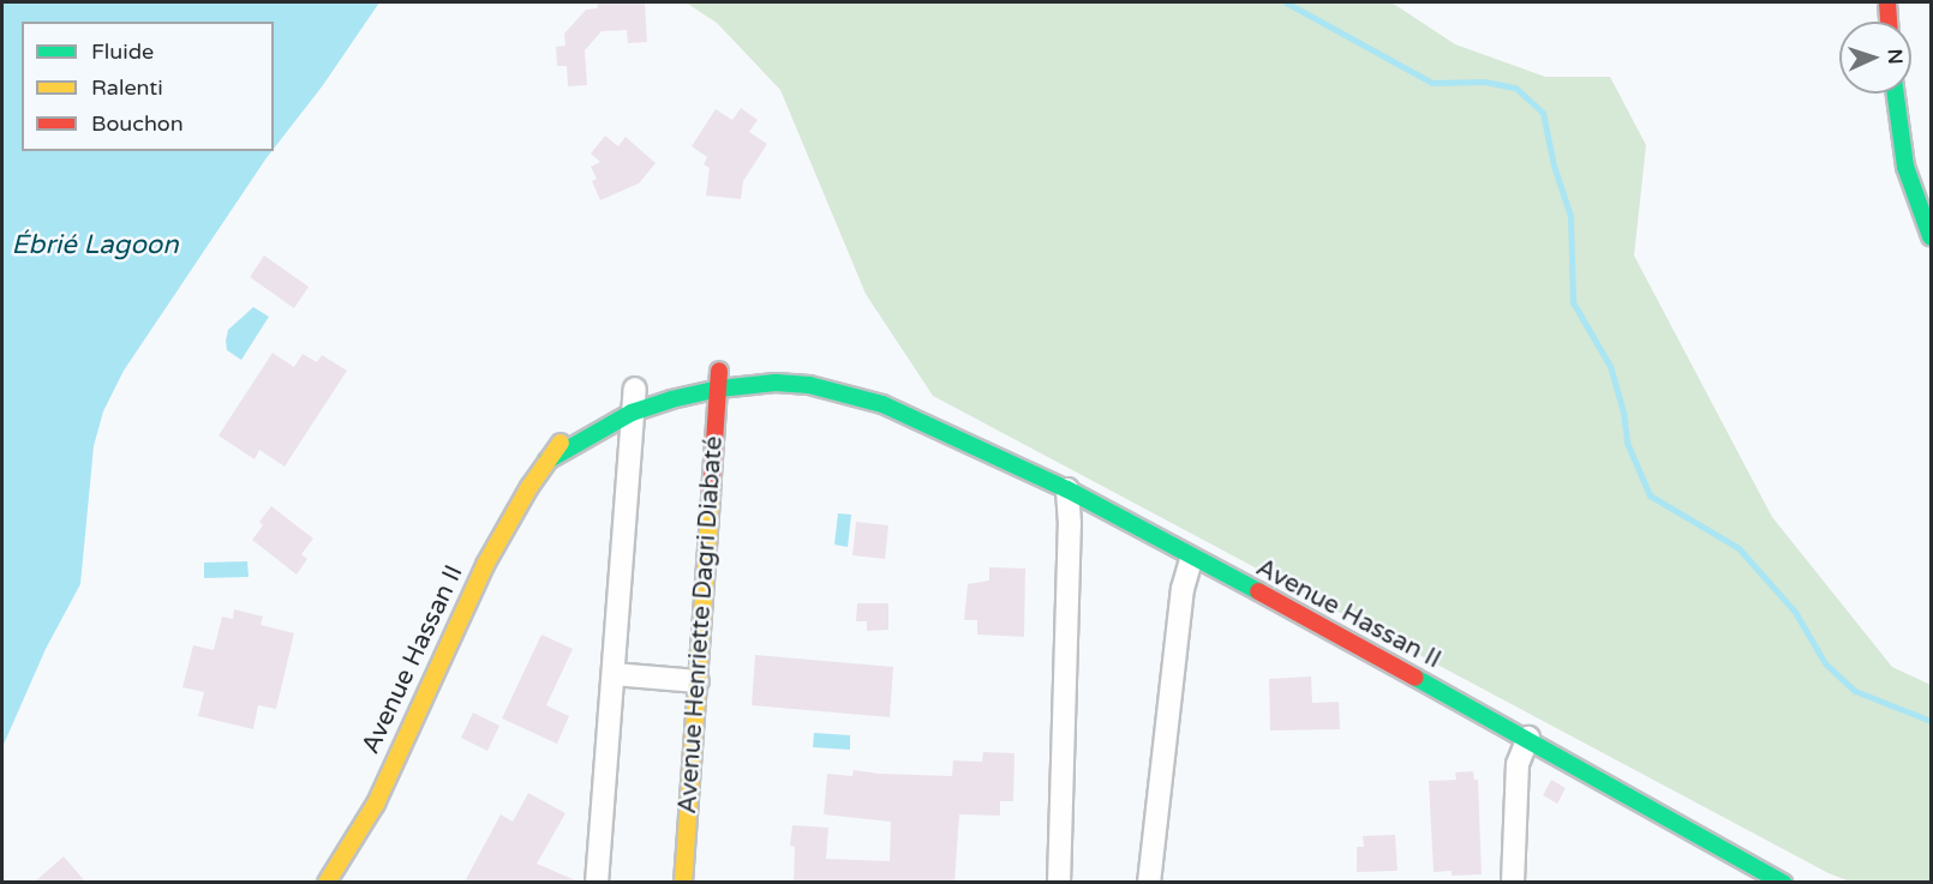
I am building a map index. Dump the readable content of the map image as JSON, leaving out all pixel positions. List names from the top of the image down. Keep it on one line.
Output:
{"streets":{"street":["Avenue Hassan II","Avenue Henriette Dagri Diabaté"]},"crossings":[["Avenue Hassan II","Avenue Henriette Dagri Diabaté"]],"water":["Ébrié Lagoon"],"legend":["Fluide","Ralenti","Bouchon"],"north":"right"}
